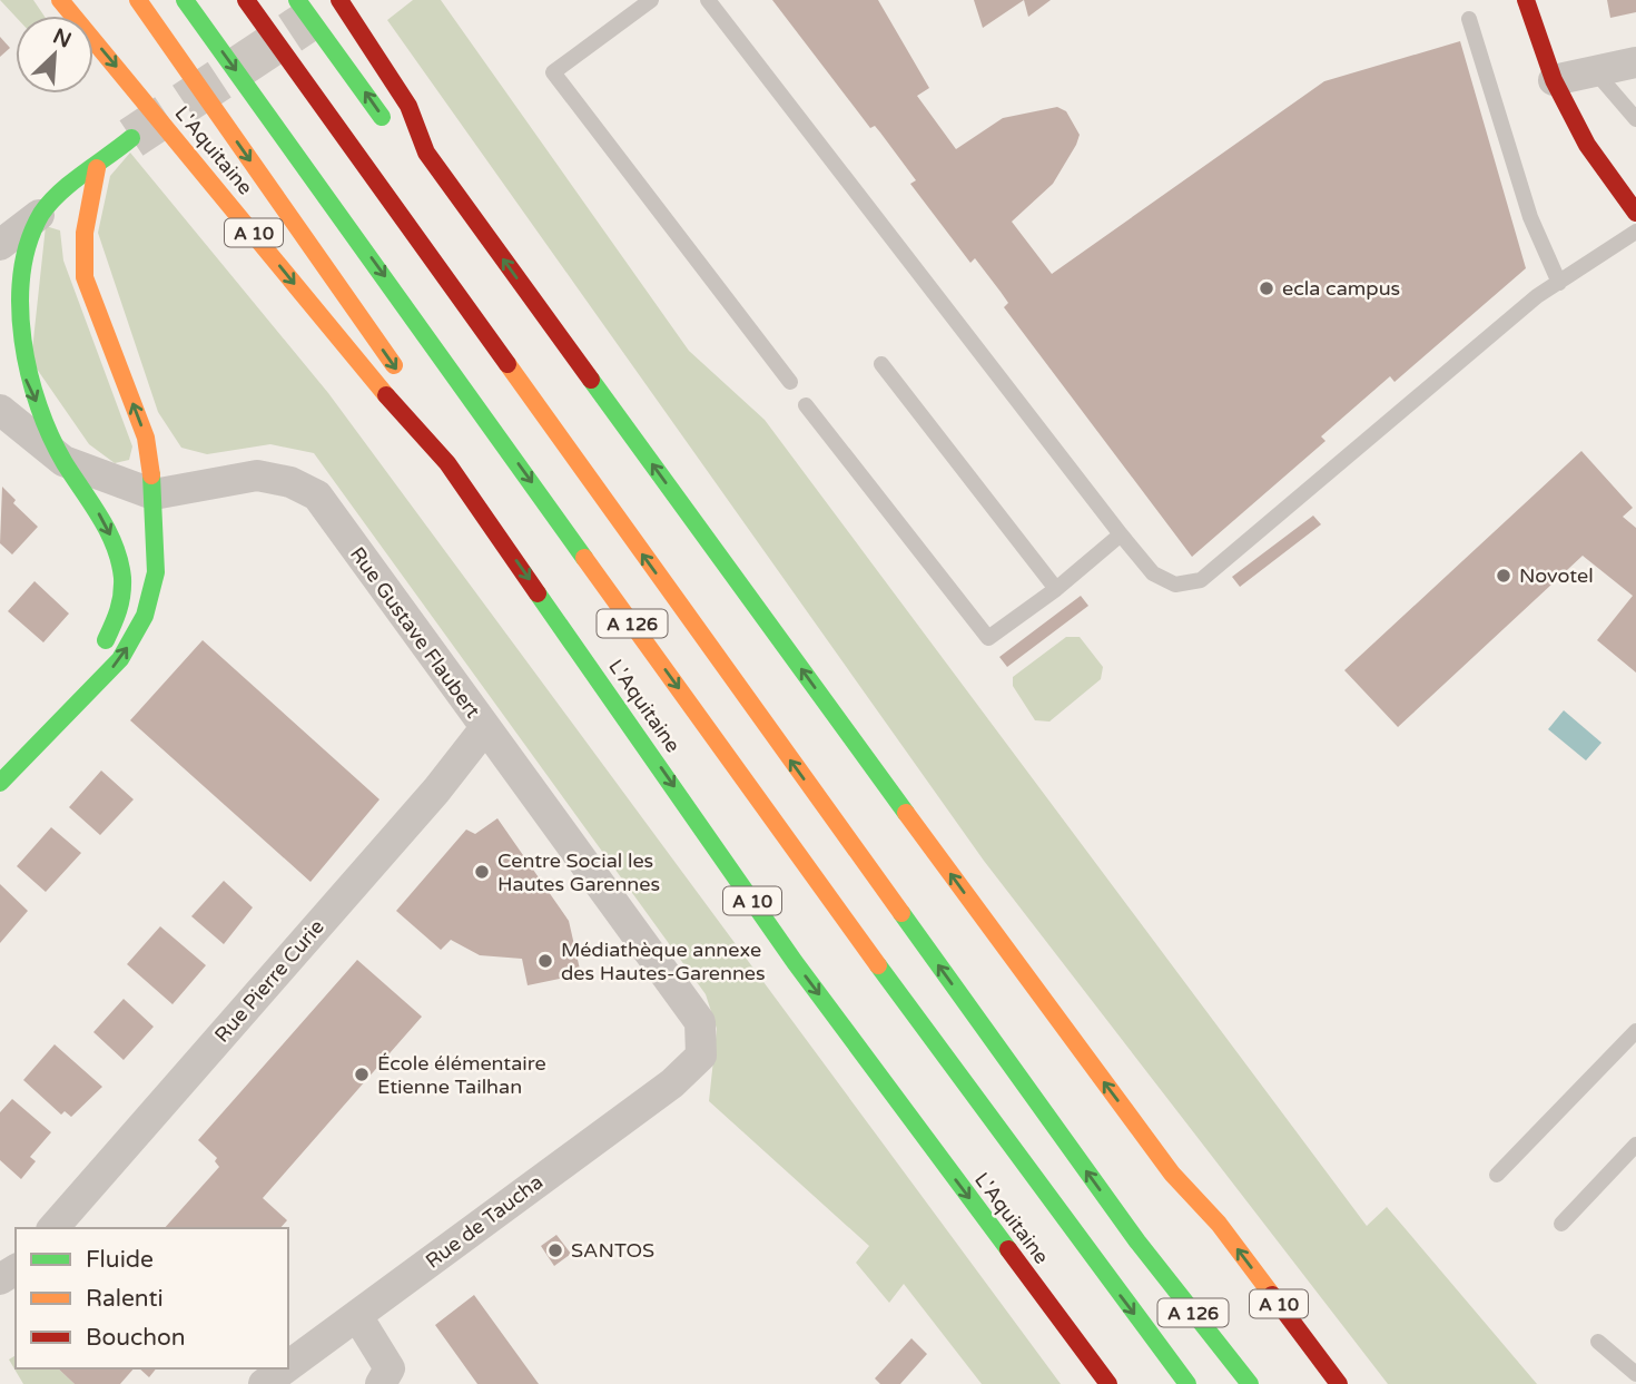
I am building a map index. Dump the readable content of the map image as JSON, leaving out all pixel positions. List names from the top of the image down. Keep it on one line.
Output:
{"streets":{"main road":["L'Aquitaine","A 10","A 126"],"street":["Rue Gustave Flaubert","Rue Pierre Curie","Rue de Taucha"]},"crossings":[["Rue Gustave Flaubert","Rue Pierre Curie"],["Rue Gustave Flaubert","Rue de Taucha"]],"places":["ecla campus","Novotel","Centre Social les Hautes Garennes","Médiathèque annexe des Hautes-Garennes","École élémentaire Etienne Tailhan","SANTOS"],"legend":["Fluide","Ralenti","Bouchon"],"north":"top right"}
